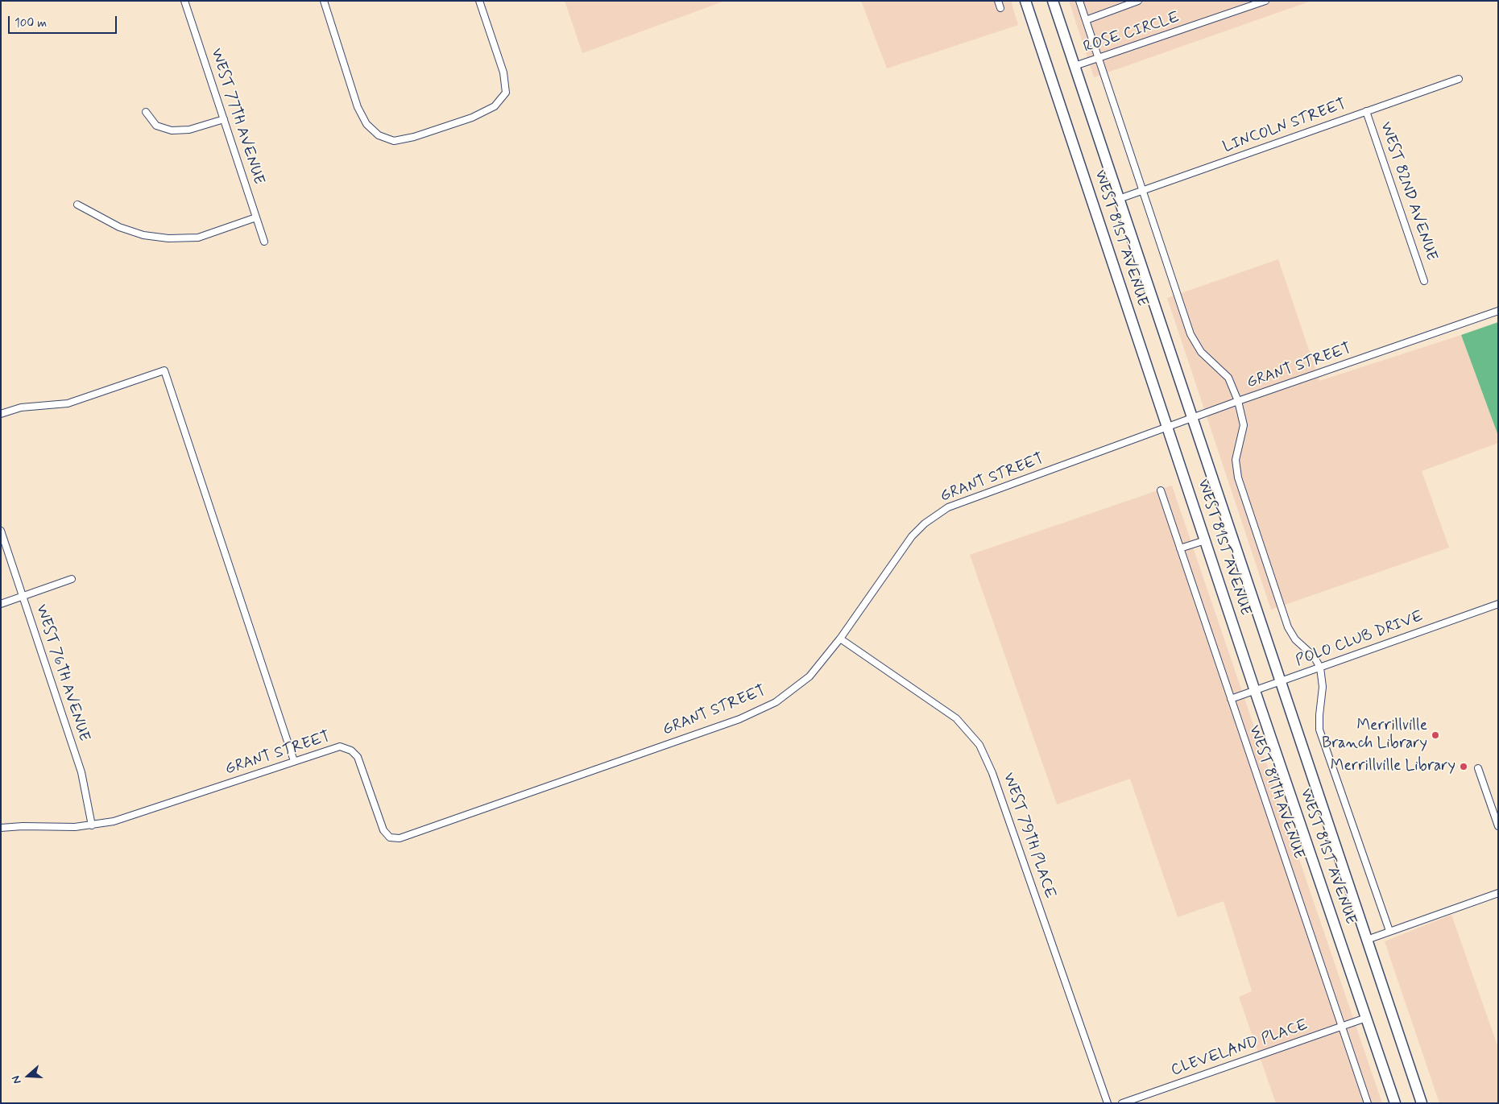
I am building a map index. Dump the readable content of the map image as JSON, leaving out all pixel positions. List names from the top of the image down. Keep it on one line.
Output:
{"streets":{"main road":["WEST 81ST AVENUE"],"street":["ROSE CIRCLE","WEST 77TH AVENUE","LINCOLN STREET","WEST 82ND AVENUE","GRANT STREET","POLO CLUB DRIVE","WEST 76TH AVENUE","WEST 81TH AVENUE","WEST 79TH PLACE","CLEVELAND PLACE"]},"crossings":[["ROSE CIRCLE","WEST 81ST AVENUE"],["LINCOLN STREET","WEST 82ND AVENUE"],["LINCOLN STREET","WEST 81ST AVENUE"],["WEST 81ST AVENUE","GRANT STREET"],["WEST 81ST AVENUE","POLO CLUB DRIVE"],["WEST 81ST AVENUE","CLEVELAND PLACE"],["GRANT STREET","WEST 76TH AVENUE"],["GRANT STREET","WEST 79TH PLACE"],["POLO CLUB DRIVE","WEST 81TH AVENUE"],["WEST 81TH AVENUE","CLEVELAND PLACE"]],"places":["Merrillville Branch Library","Merrillville Library"],"scale_bar":"100 m","north":"left"}
